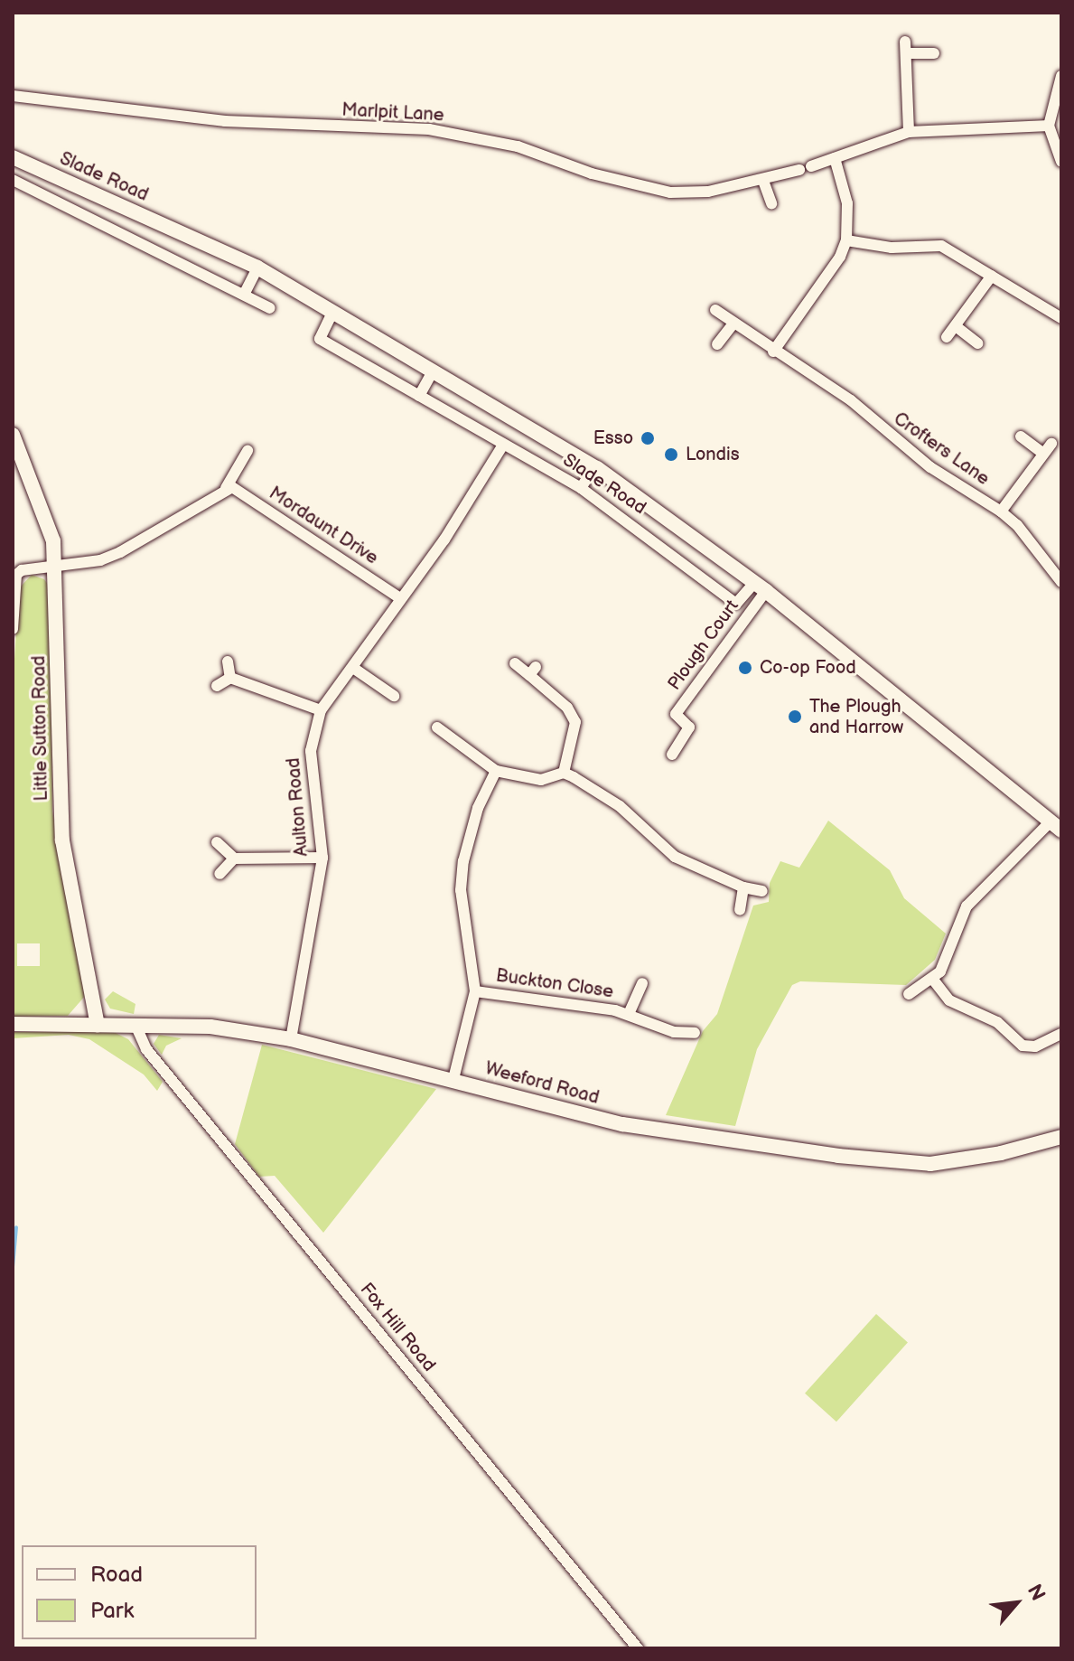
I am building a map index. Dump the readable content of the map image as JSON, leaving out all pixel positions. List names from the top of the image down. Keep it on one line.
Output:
{"streets":{"street":["Marlpit Lane","Slade Road","Crofters Lane","Mordaunt Drive","Plough Court","Little Sutton Road","Aulton Road","Buckton Close","Weeford Road","Fox Hill Road"]},"crossings":[["Slade Road","Plough Court"],["Slade Road","Aulton Road"],["Mordaunt Drive","Aulton Road"],["Little Sutton Road","Weeford Road"],["Aulton Road","Weeford Road"],["Weeford Road","Fox Hill Road"]],"places":["Esso","Londis","Co-op Food","The Plough and Harrow"],"legend":["Road","Park"],"north":"top right"}
